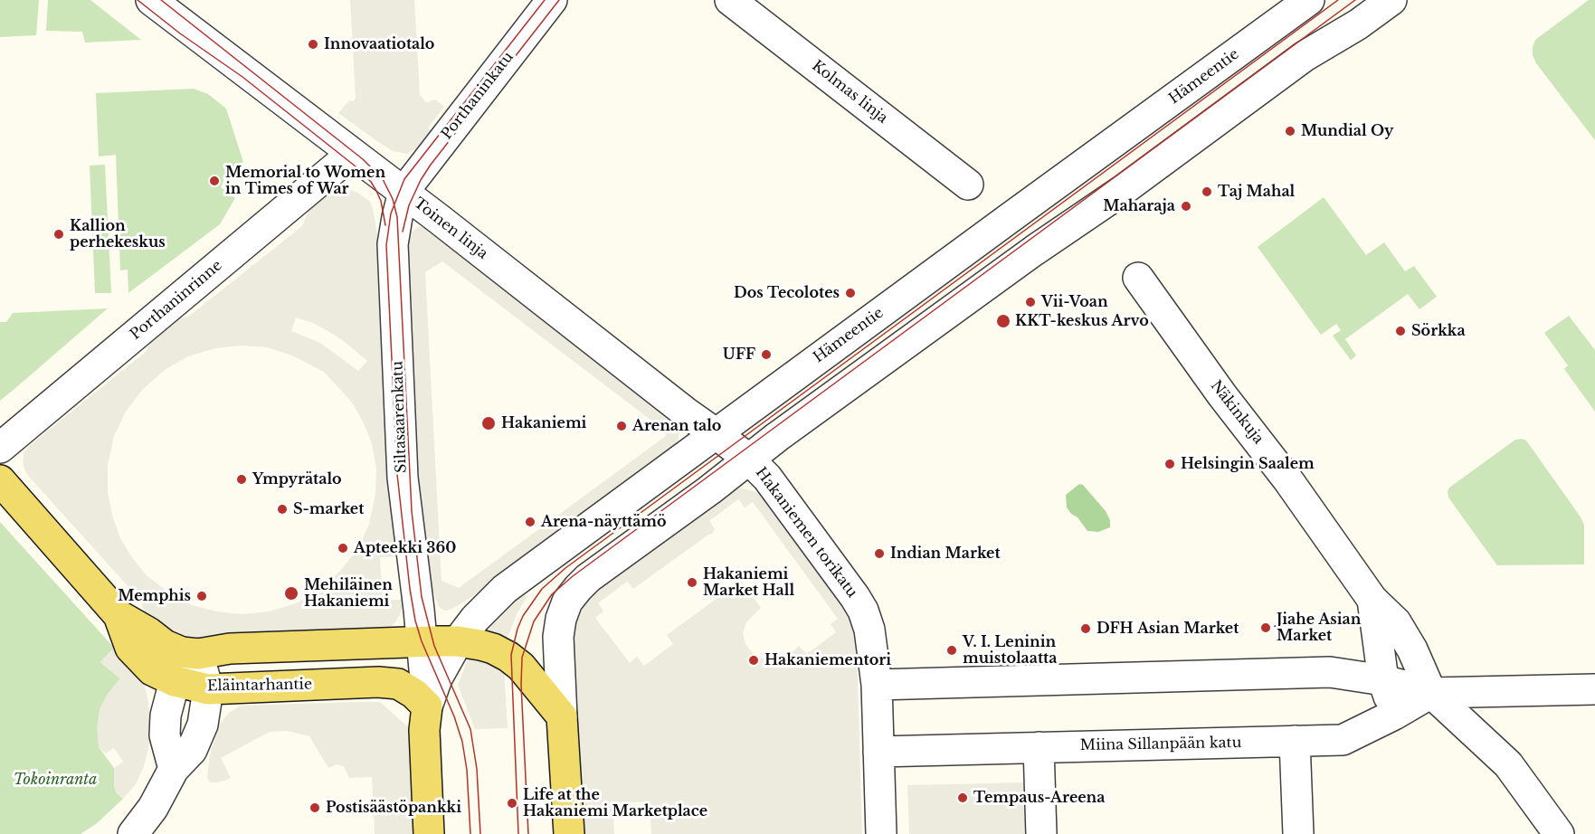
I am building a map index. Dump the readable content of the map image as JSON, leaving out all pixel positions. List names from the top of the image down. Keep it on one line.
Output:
{"streets":{"main road":["Siltasaarenkatu","Eläintarhantie"],"street":["Hämeentie","Kolmas linja","Porthaninkatu","Toinen linja","Porthaninrinne","Näkinkuja","Hakaniemen torikatu","Miina Sillanpään katu"]},"crossings":[["Hämeentie","Toinen linja"],["Hämeentie","Siltasaarenkatu"],["Hämeentie","Eläintarhantie"],["Porthaninkatu","Toinen linja"],["Porthaninkatu","Siltasaarenkatu"],["Toinen linja","Porthaninrinne"],["Toinen linja","Siltasaarenkatu"],["Toinen linja","Hakaniemen torikatu"],["Näkinkuja","Miina Sillanpään katu"],["Siltasaarenkatu","Eläintarhantie"],["Hakaniemen torikatu","Miina Sillanpään katu"]],"parks":["Tokoinranta"],"places":["Innovaatiotalo","Mundial Oy","Memorial to Women in Times of War","Taj Mahal","Maharaja","Kallion perhekeskus","Dos Tecolotes","Vii-Voan","KKT-keskus Arvo","Sörkka","UFF","Hakaniemi","Arenan talo","Helsingin Saalem","Ympyrätalo","S-market","Arena-näyttämö","Apteekki 360","Indian Market","Hakaniemi Market Hall","Mehiläinen Hakaniemi","Memphis","Jiahe Asian Market","DFH Asian Market","V. I. Leninin muistolaatta","Hakaniementori","Tempaus-Areena","Life at the Hakaniemi Marketplace","Postisäästöpankki"]}
